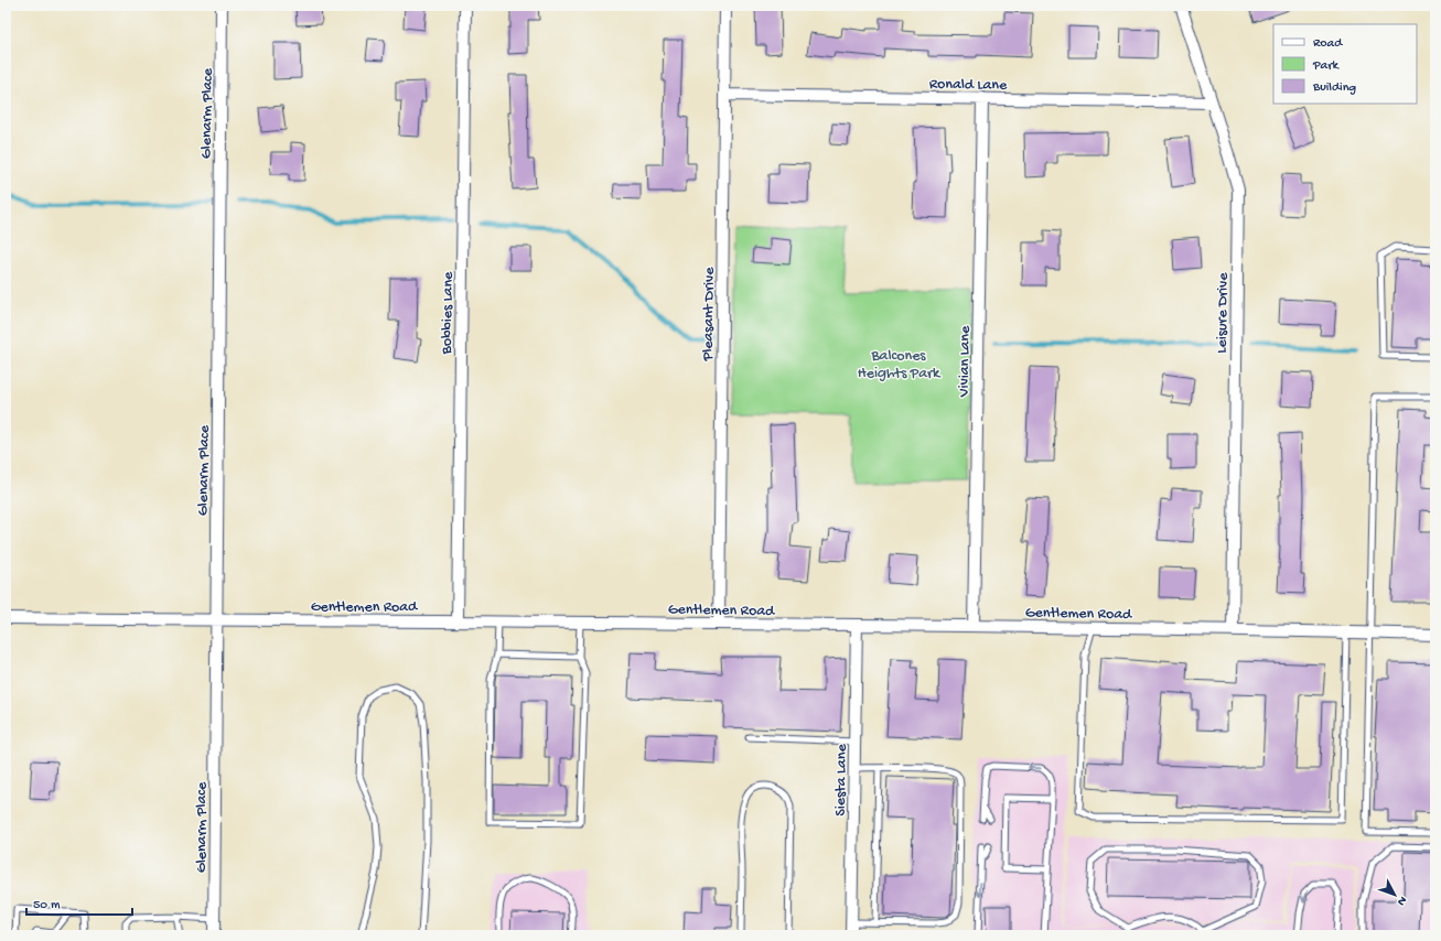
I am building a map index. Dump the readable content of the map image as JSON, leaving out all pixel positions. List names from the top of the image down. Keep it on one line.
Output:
{"streets":{"street":["Ronald Lane","Glenarm Place","Bobbies Lane","Leisure Drive","Pleasant Drive","Vivian Lane","Gentlemen Road","Siesta Lane"]},"crossings":[["Ronald Lane","Leisure Drive"],["Ronald Lane","Pleasant Drive"],["Ronald Lane","Vivian Lane"],["Glenarm Place","Gentlemen Road"],["Bobbies Lane","Gentlemen Road"],["Leisure Drive","Gentlemen Road"],["Pleasant Drive","Gentlemen Road"],["Vivian Lane","Gentlemen Road"],["Gentlemen Road","Siesta Lane"]],"parks":["Balcones Heights Park"],"legend":["Road","Park","Building"],"scale_bar":"50 m","north":"bottom right"}
